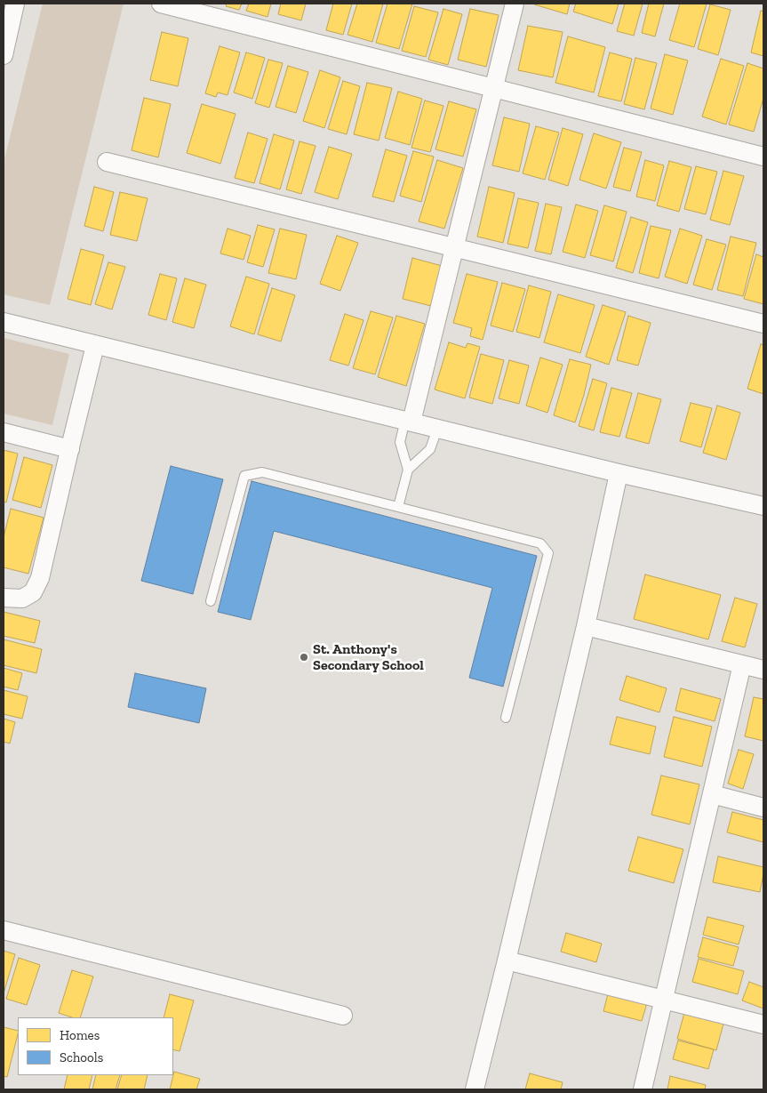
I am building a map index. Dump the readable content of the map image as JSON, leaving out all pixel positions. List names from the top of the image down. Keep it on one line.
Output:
{"places":["St. Anthony's Secondary School"],"legend":["Homes","Schools"]}
